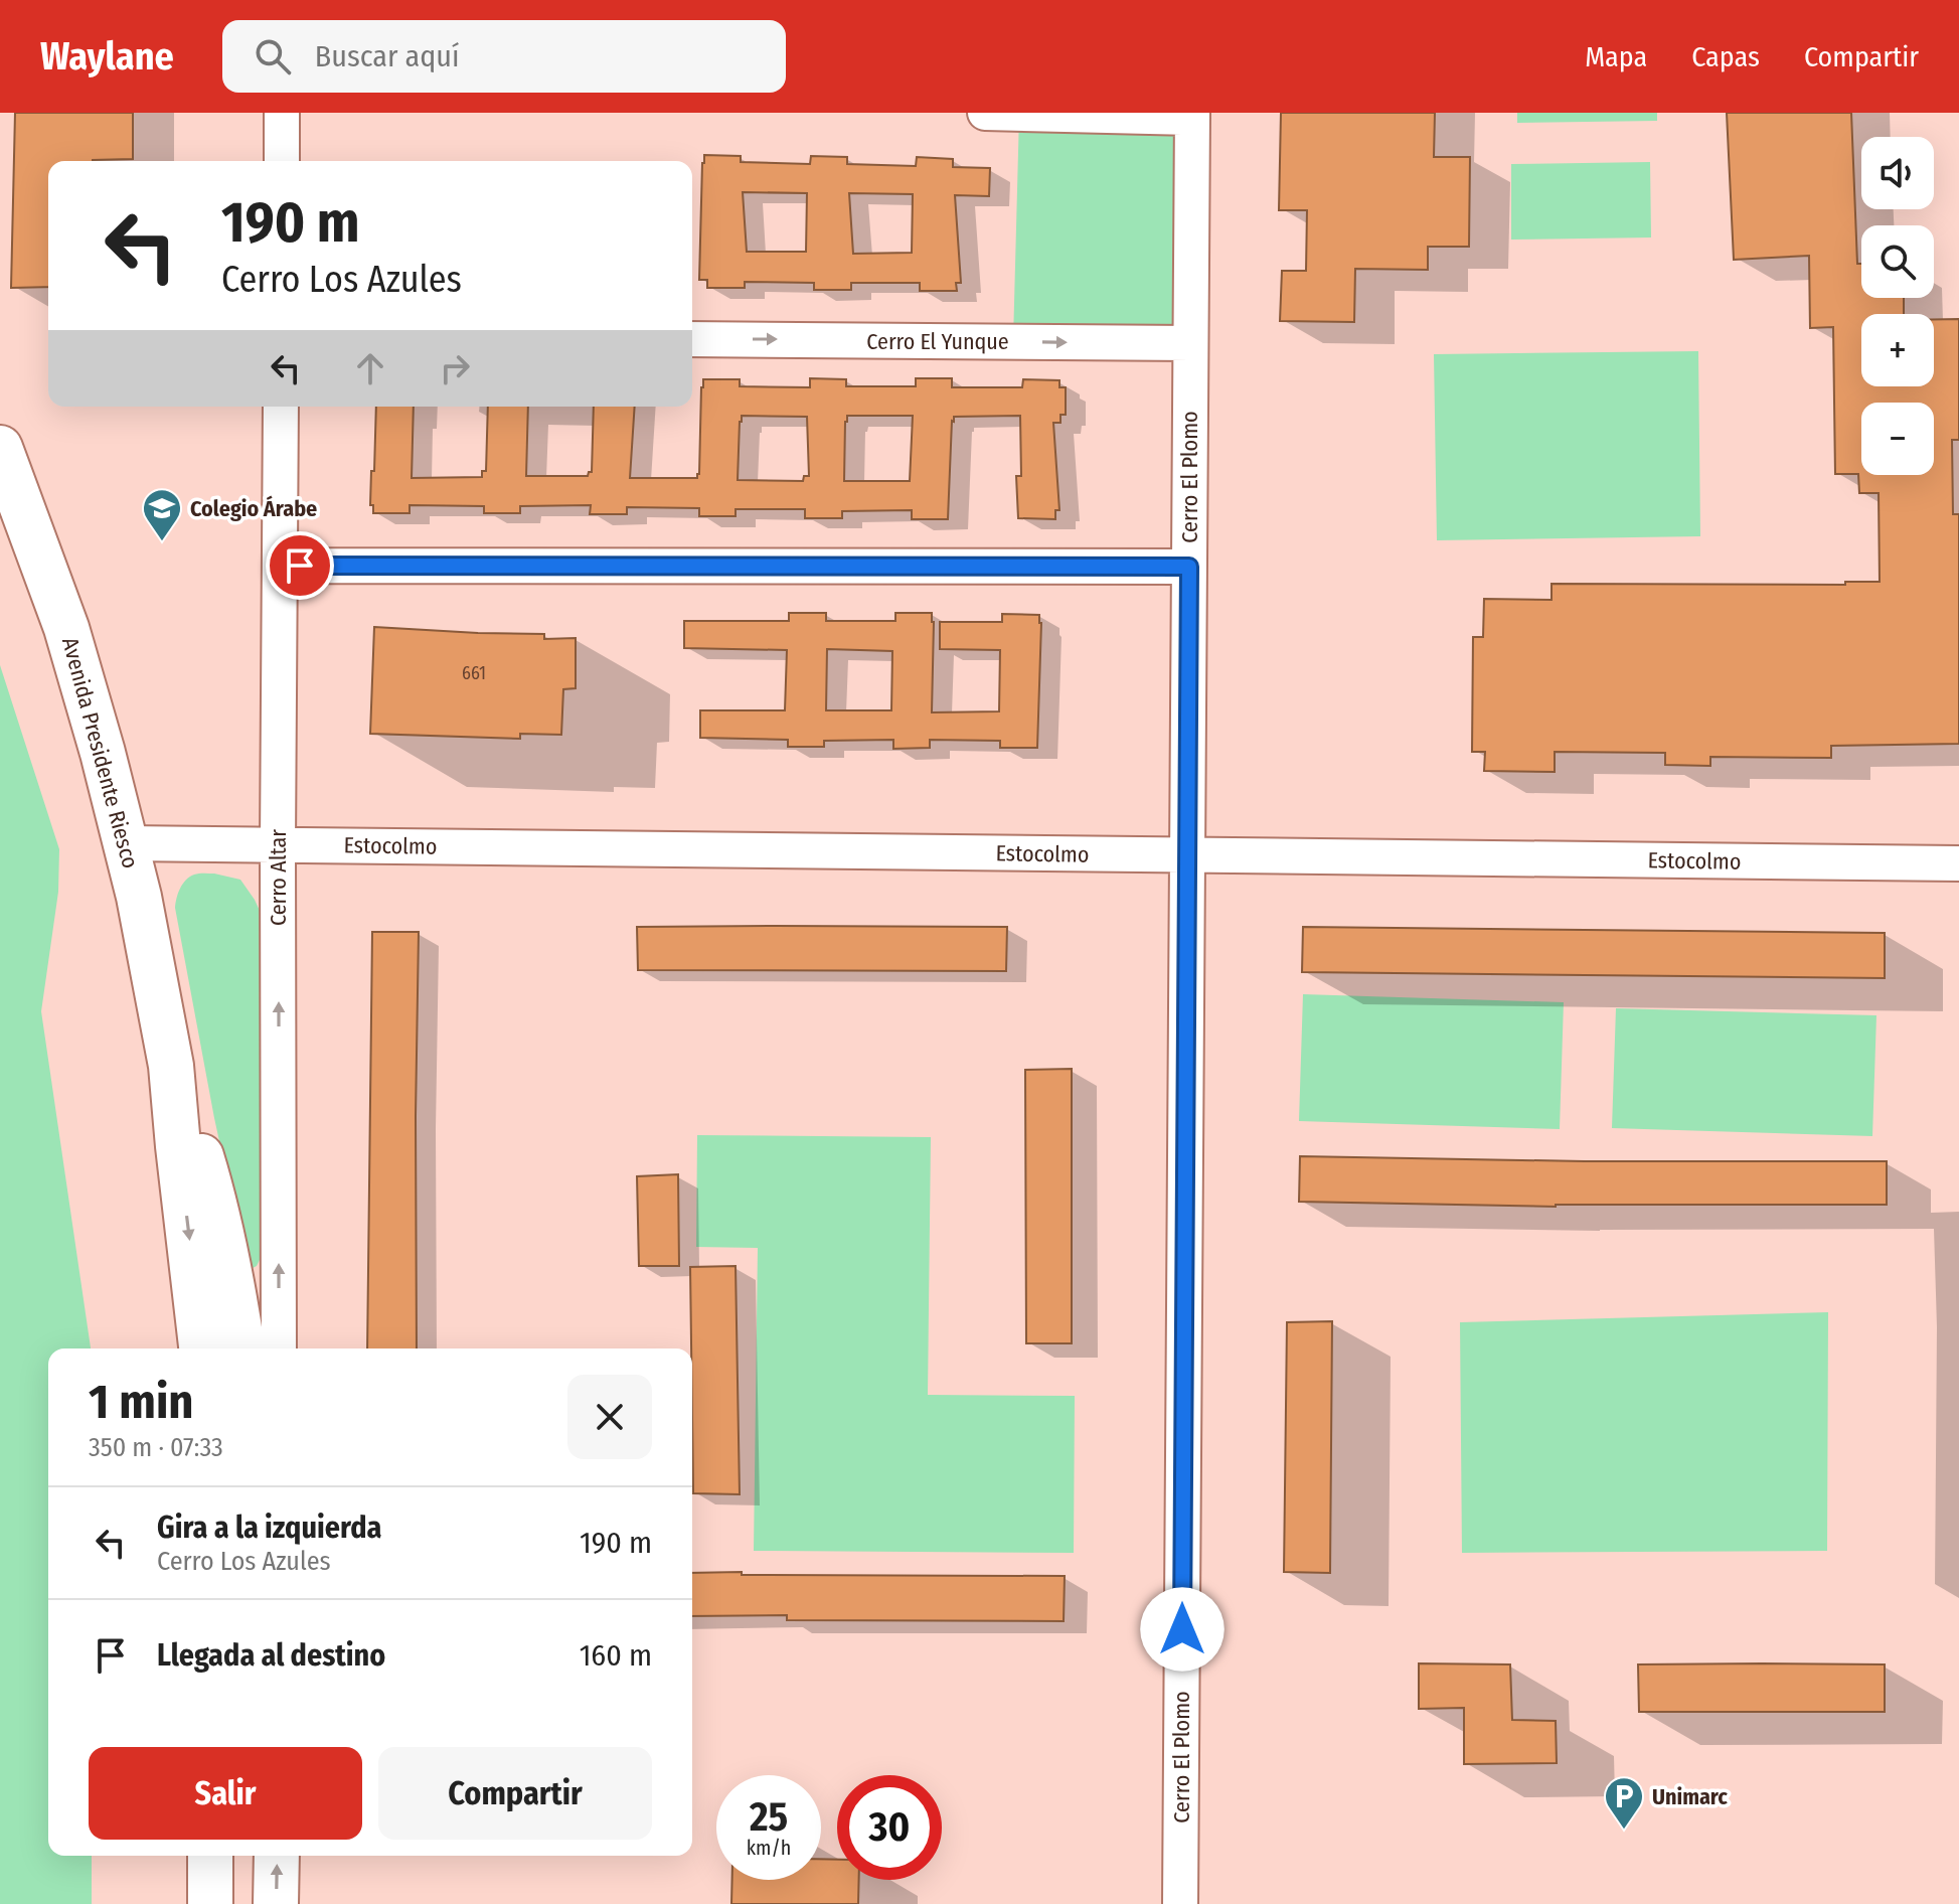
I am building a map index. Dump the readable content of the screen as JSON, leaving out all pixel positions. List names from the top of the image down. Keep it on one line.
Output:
{"streets":{"main road":["Avenida Presidente Riesco"],"street":["Cerro El Yunque","Cerro El Plomo","Estocolmo","Cerro Altar"]},"crossings":[["Cerro El Yunque","Cerro El Plomo"],["Cerro El Plomo","Estocolmo"],["Avenida Presidente Riesco","Estocolmo"],["Estocolmo","Cerro Altar"]],"one_way":["Cerro Altar"],"places":{"school or university":["Colegio Árabe"],"parking":["Unimarc"]},"house_numbers":["661"],"page":{"header":"Waylane","search":"Buscar aquí","nav":["Mapa","Capas","Compartir"],"map_buttons":["+","−"],"turn":["190 m","Cerro Los Azules"],"heading":["1 min","350 m · 07:33"],"list":[{"name":"Gira a la izquierda","note":"Cerro Los Azules","value":"190 m"},{"name":"Llegada al destino","value":"160 m"}],"buttons":["Salir","Compartir"],"speed":"25 km/h","limit":"30"}}
